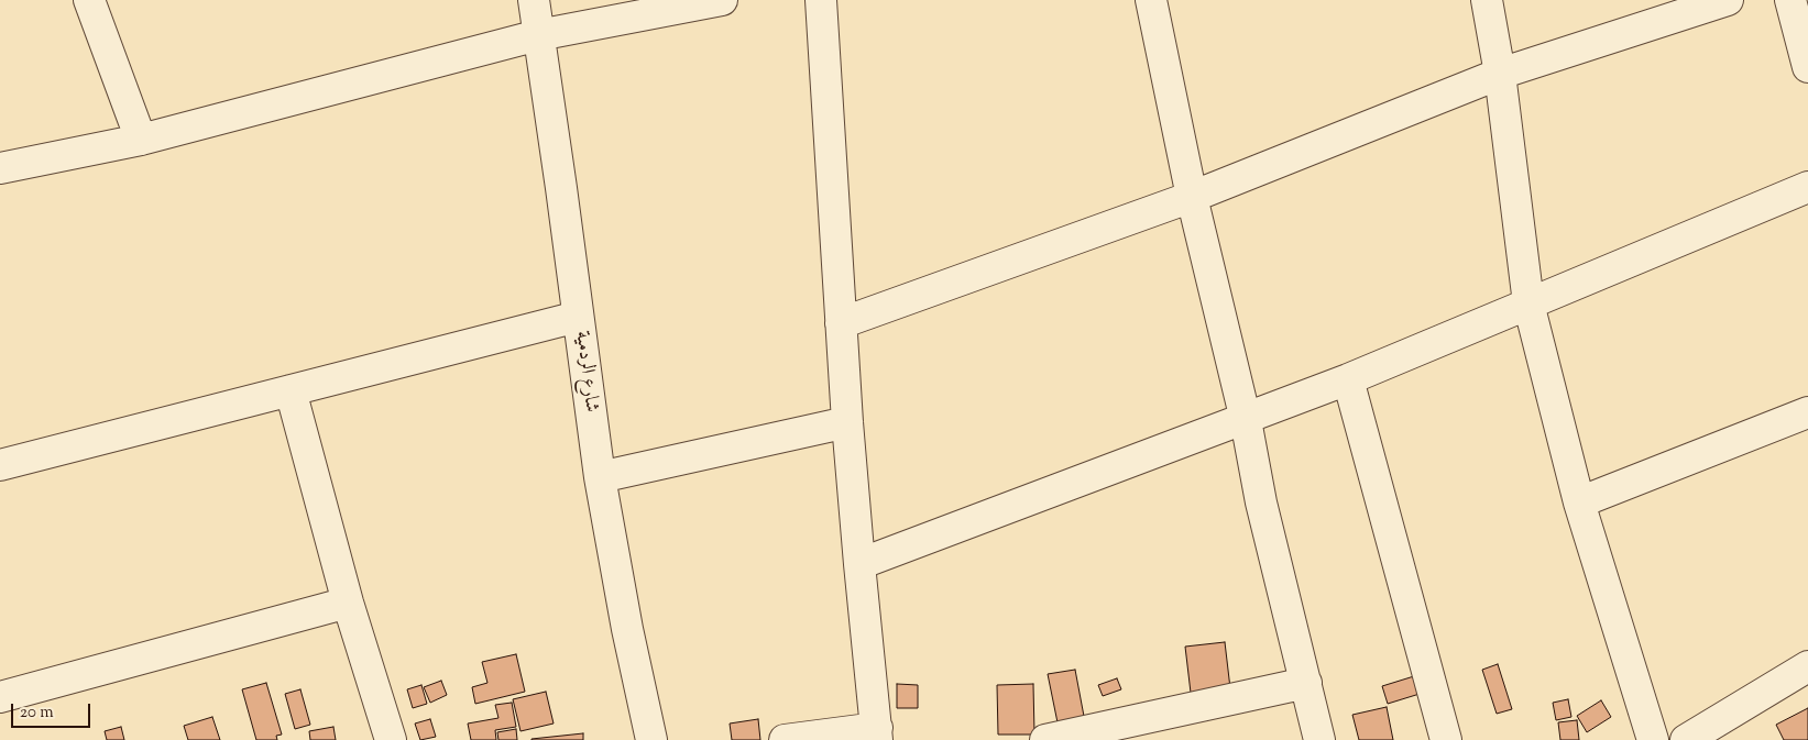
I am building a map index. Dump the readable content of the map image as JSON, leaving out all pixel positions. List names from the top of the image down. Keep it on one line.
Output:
{"streets":{"street":["شارع الردمية"]},"scale_bar":"20 m"}
